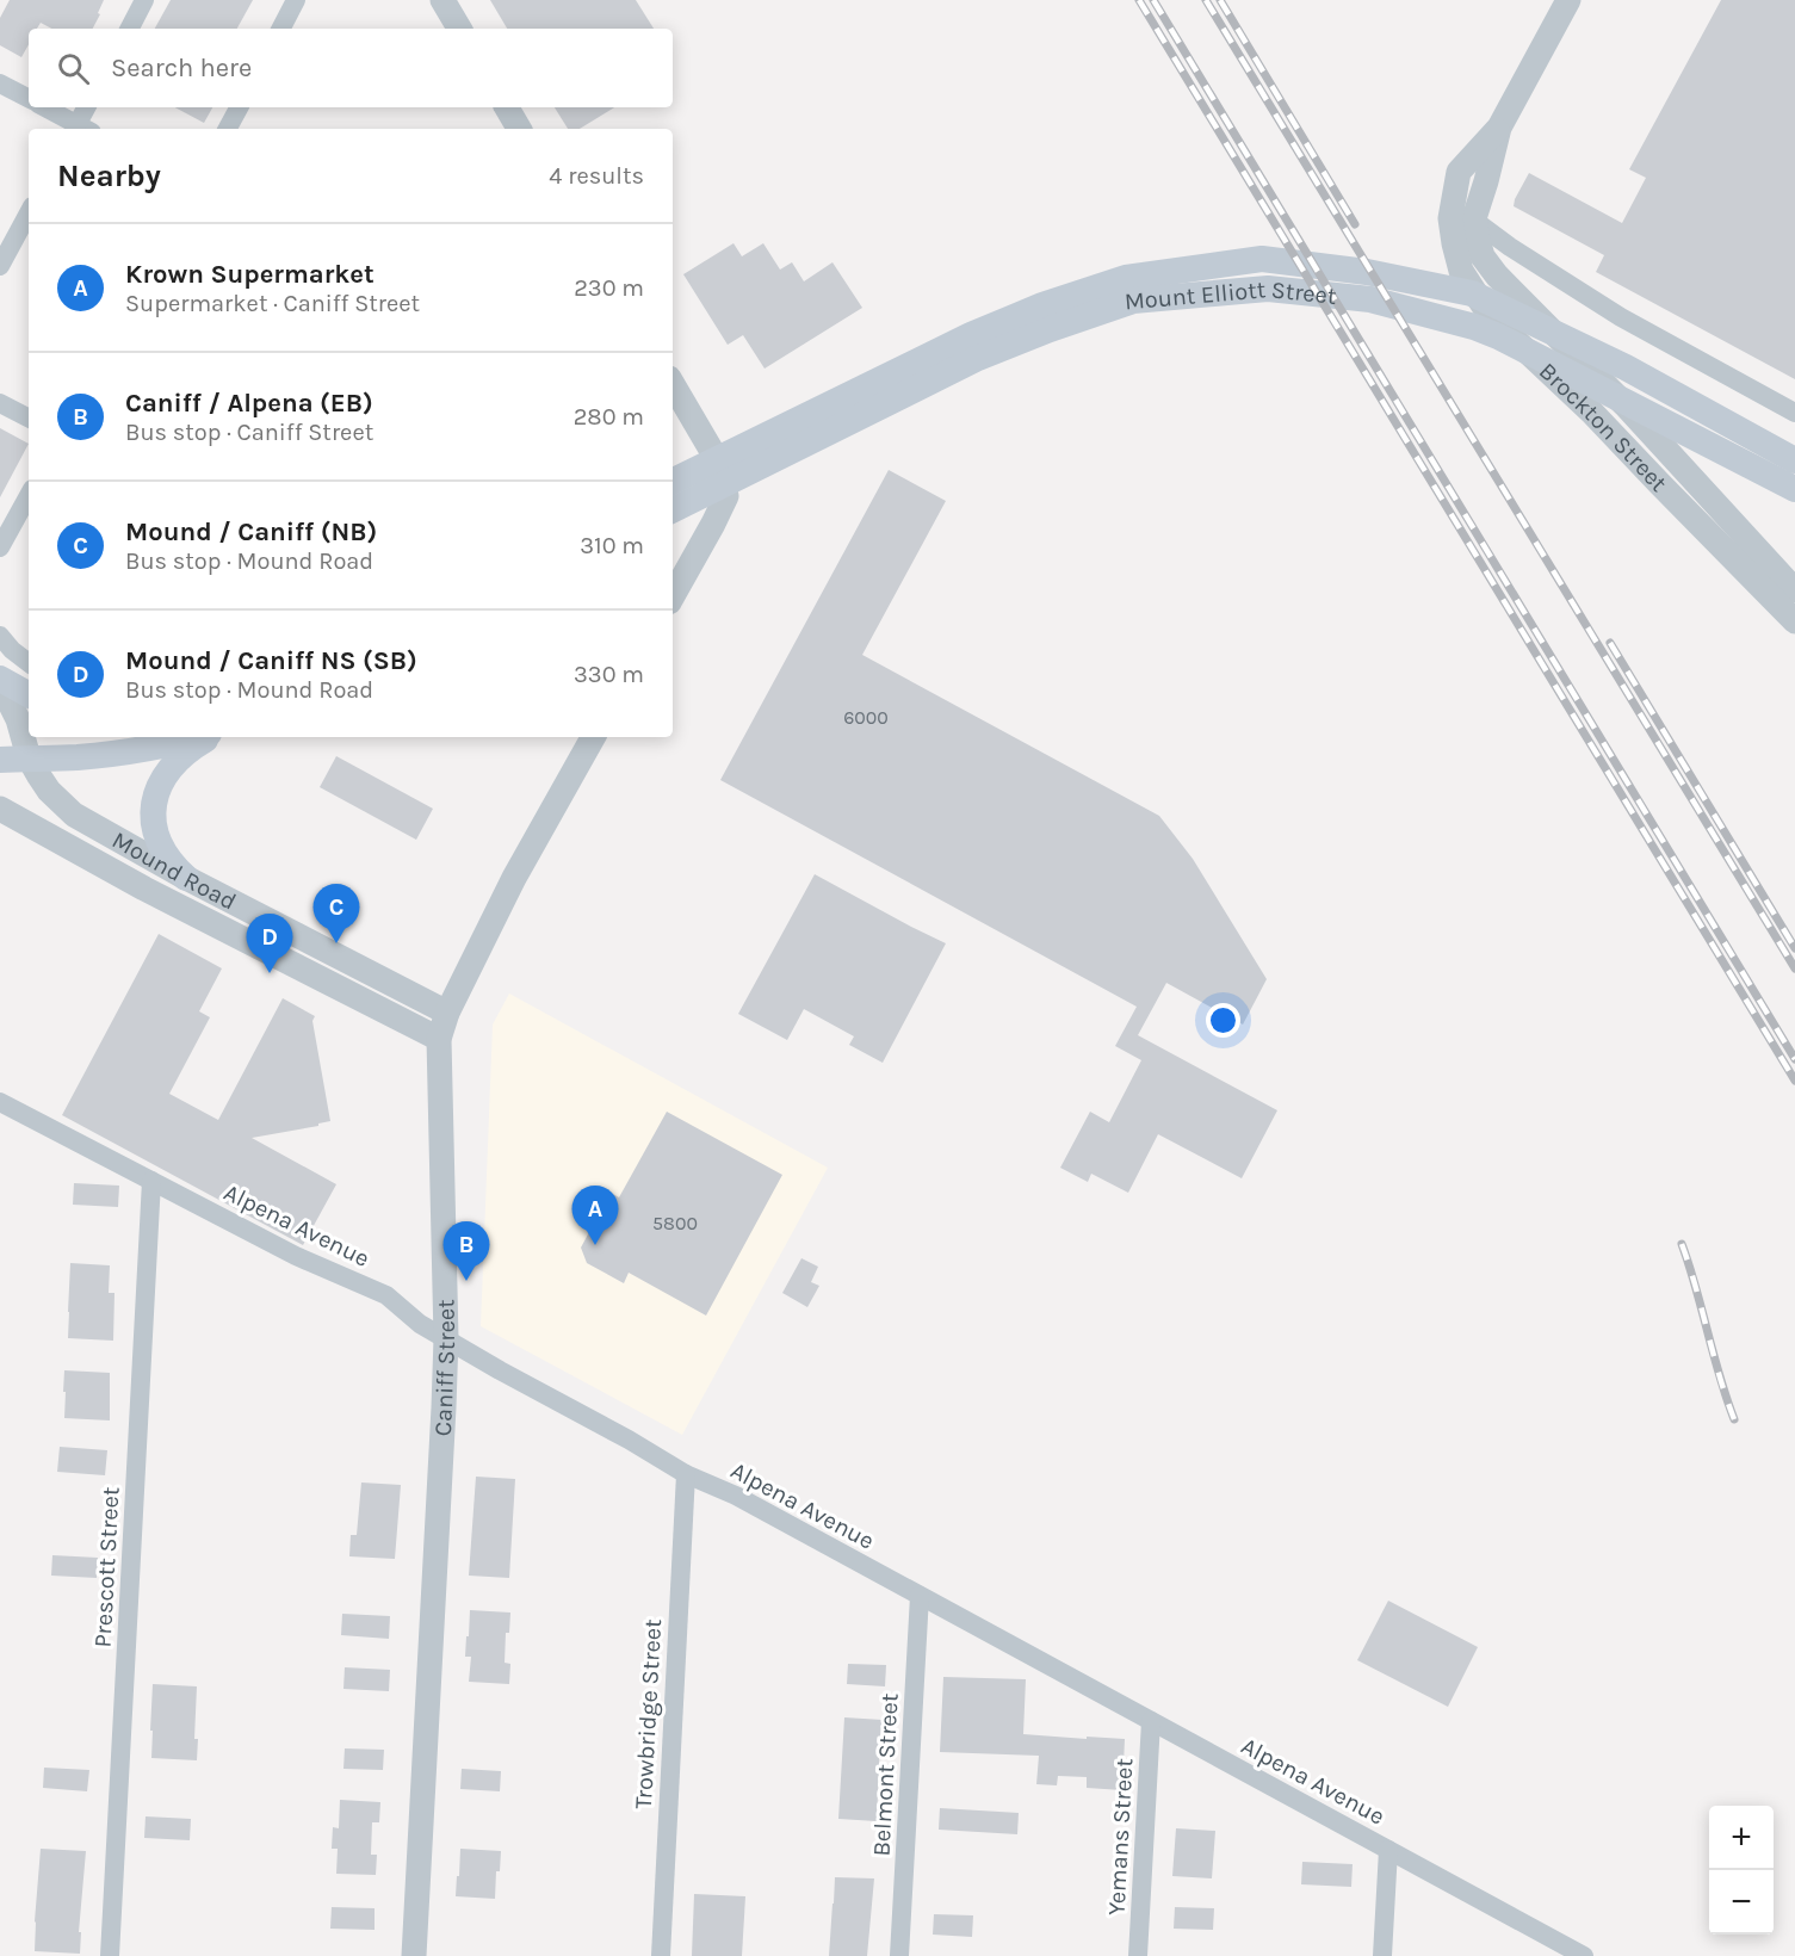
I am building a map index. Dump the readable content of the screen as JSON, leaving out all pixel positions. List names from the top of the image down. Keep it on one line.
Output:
{"streets":{"main road":["Mount Elliott Street"],"street":["Brockton Street","Mound Road","Alpena Avenue","Caniff Street","Prescott Street","Trowbridge Street","Belmont Street","Yemans Street"]},"crossings":[["Mound Road","Caniff Street"],["Alpena Avenue","Caniff Street"],["Alpena Avenue","Prescott Street"],["Alpena Avenue","Trowbridge Street"],["Alpena Avenue","Belmont Street"],["Alpena Avenue","Yemans Street"]],"house_numbers":["6000","5800"],"page":{"search":"Search here","heading":["Nearby","4 results"],"list":[{"mark":"A","name":"Krown Supermarket","note":"Supermarket · Caniff Street","value":"230 m"},{"mark":"B","name":"Caniff / Alpena (EB)","note":"Bus stop · Caniff Street","value":"280 m"},{"mark":"C","name":"Mound / Caniff (NB)","note":"Bus stop · Mound Road","value":"310 m"},{"mark":"D","name":"Mound / Caniff NS (SB)","note":"Bus stop · Mound Road","value":"330 m"}],"pins":["C","D","A","B"],"map_buttons":["+","−"]}}
